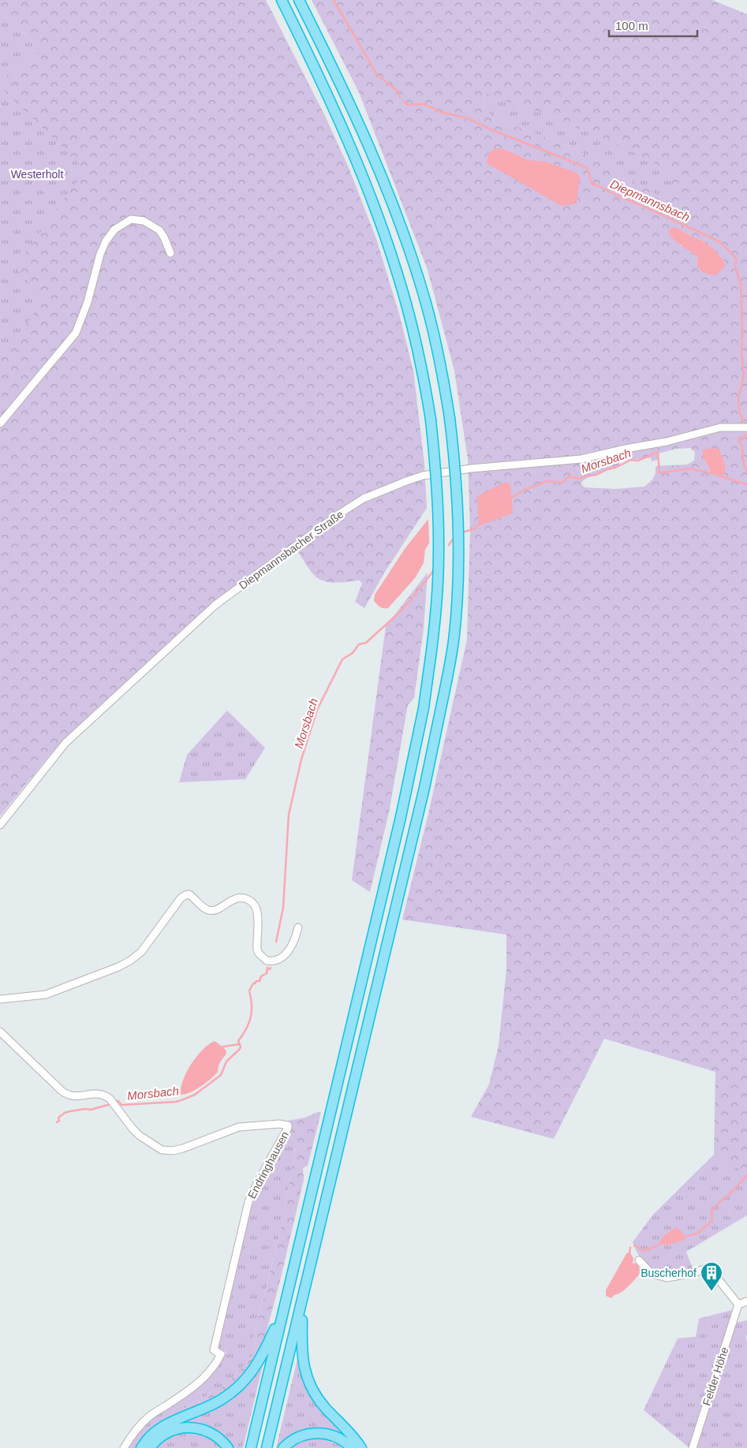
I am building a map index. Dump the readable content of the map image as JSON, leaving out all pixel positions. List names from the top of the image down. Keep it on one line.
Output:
{"streets":{"street":["Diepmannsbacher Straße","Endringhausen","Felder Höhe"]},"water":["Diepmannsbach","Morsbach"],"parks":["Westerholt"],"places":{"building":["Buscherhof"]},"scale_bar":"100 m"}
